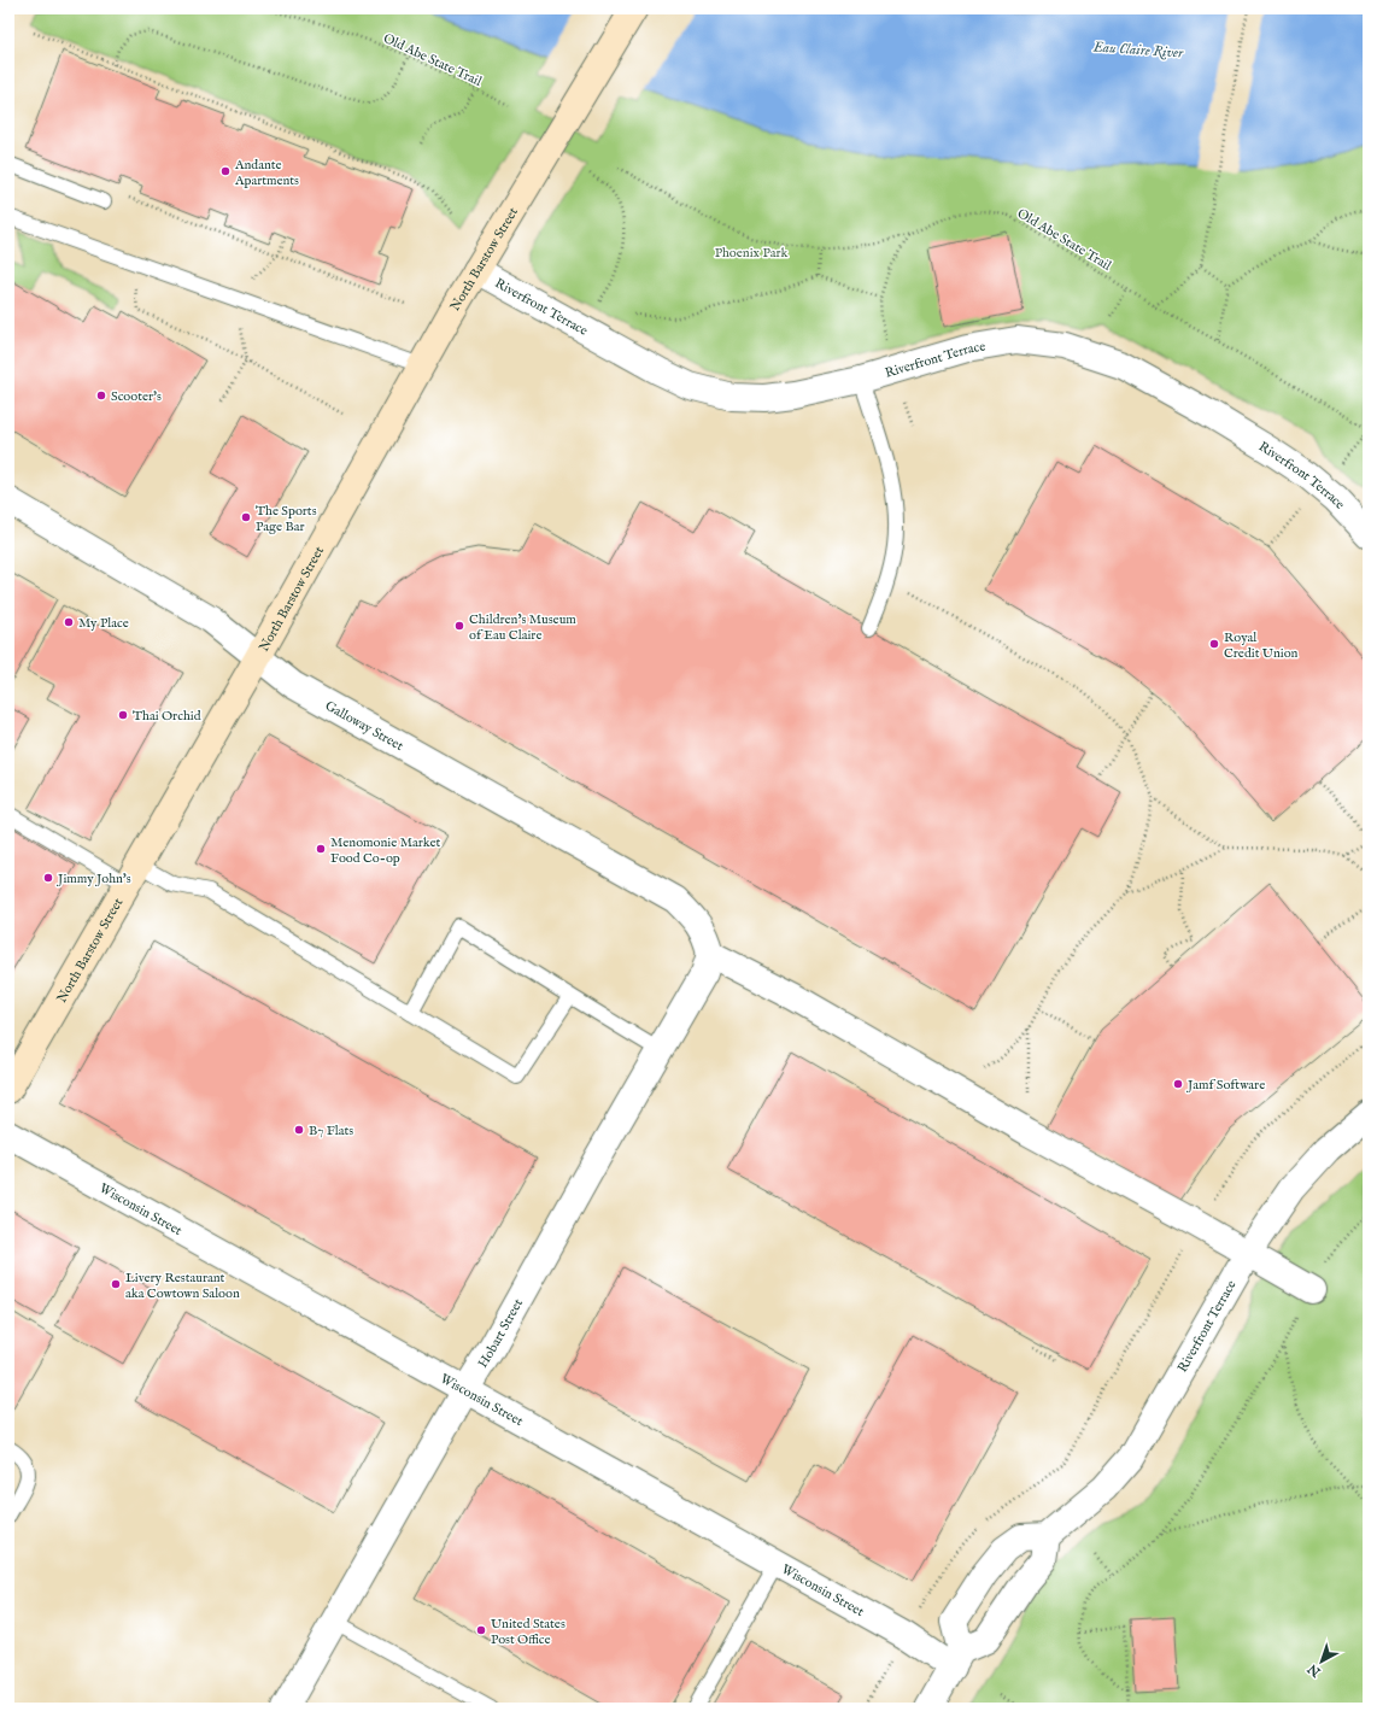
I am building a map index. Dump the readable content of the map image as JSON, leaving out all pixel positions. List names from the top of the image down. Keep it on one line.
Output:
{"streets":{"street":["North Barstow Street","Riverfront Terrace","Galloway Street","Wisconsin Street","Hobart Street"],"path":["Old Abe State Trail"]},"crossings":[["North Barstow Street","Riverfront Terrace"],["North Barstow Street","Galloway Street"],["Galloway Street","Hobart Street"],["Wisconsin Street","Hobart Street"]],"water":["Eau Claire River"],"parks":["Phoenix Park"],"places":["Andante Apartments","Scooter's","The Sports Page Bar","My Place","Children’s Museum of Eau Claire","Royal Credit Union","Thai Orchid","Menomonie Market Food Co-op","Jimmy John's","Jamf Software","B7 Flats","Livery Restaurant aka Cowtown Saloon","United States Post Office"],"north":"bottom left"}
